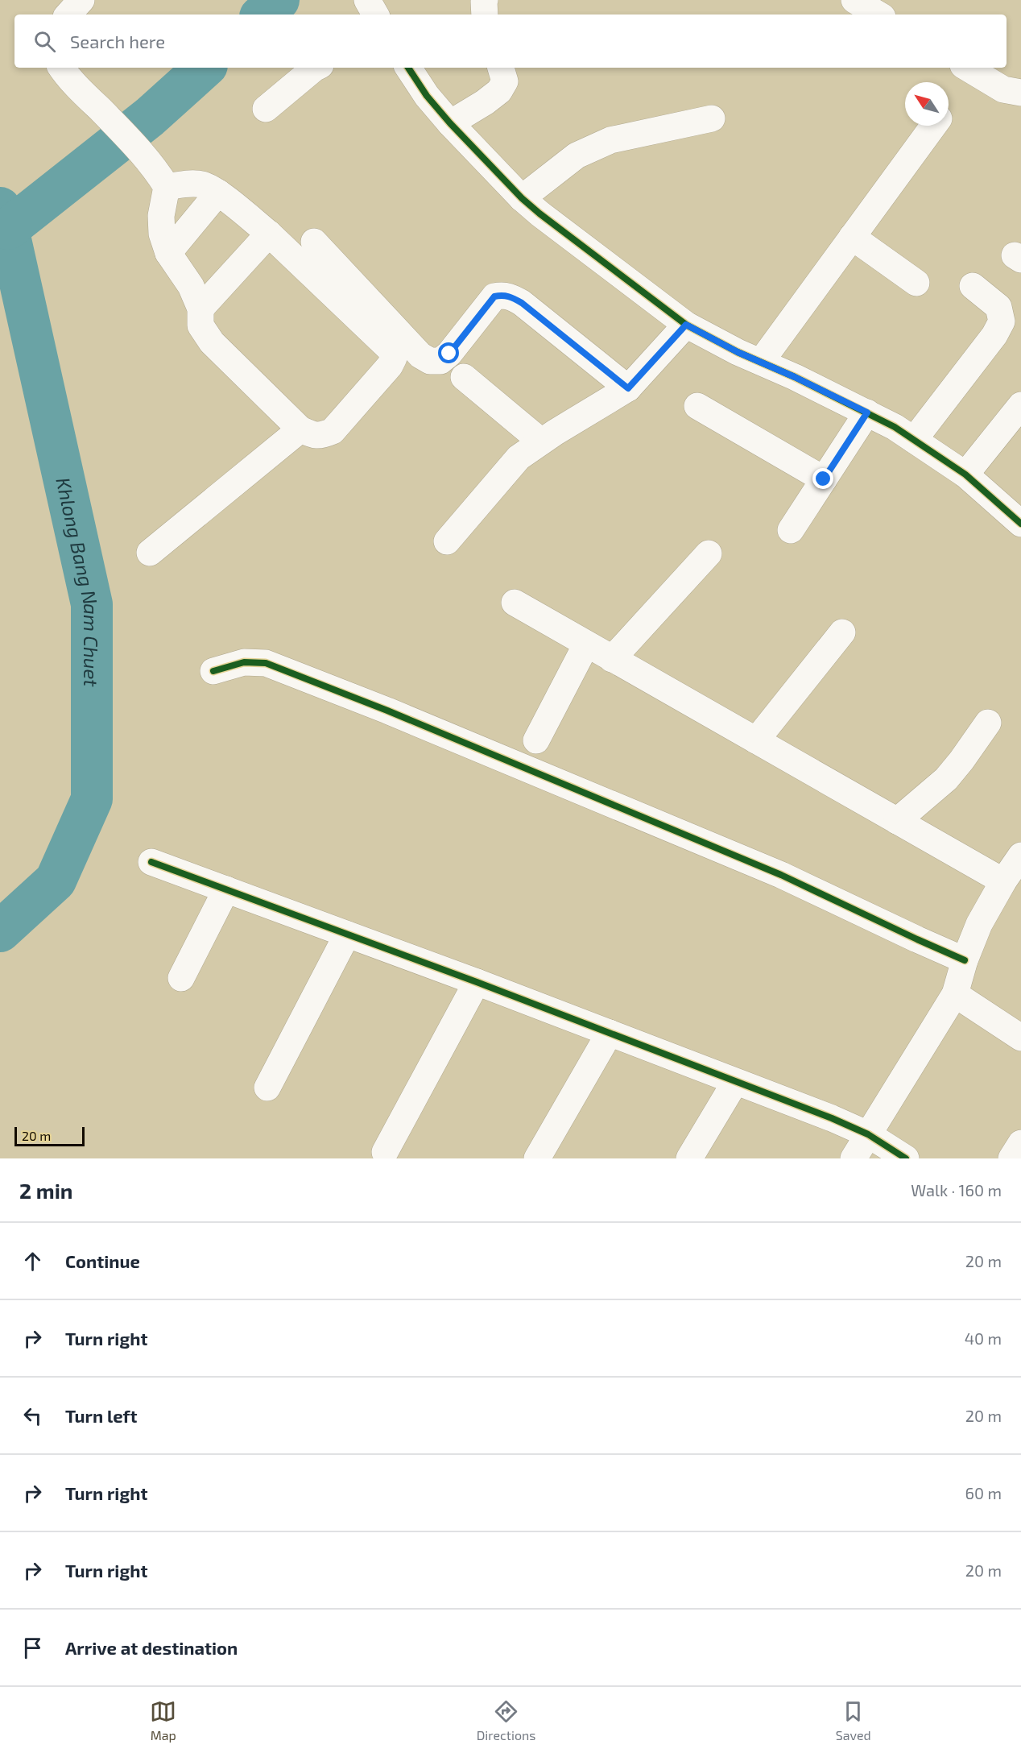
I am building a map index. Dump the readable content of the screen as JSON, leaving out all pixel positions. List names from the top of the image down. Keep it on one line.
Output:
{"water":["Khlong Bang Nam Chuet"],"scale_bar":"20 m","north":"top left","page":{"search":"Search here","scale":"20 m","heading":["2 min","Walk · 160 m"],"list":[["Continue","20 m"],["Turn right","40 m"],["Turn left","20 m"],["Turn right","60 m"],["Turn right","20 m"],"Arrive at destination"],"nav":["Map","Directions","Saved"]}}
